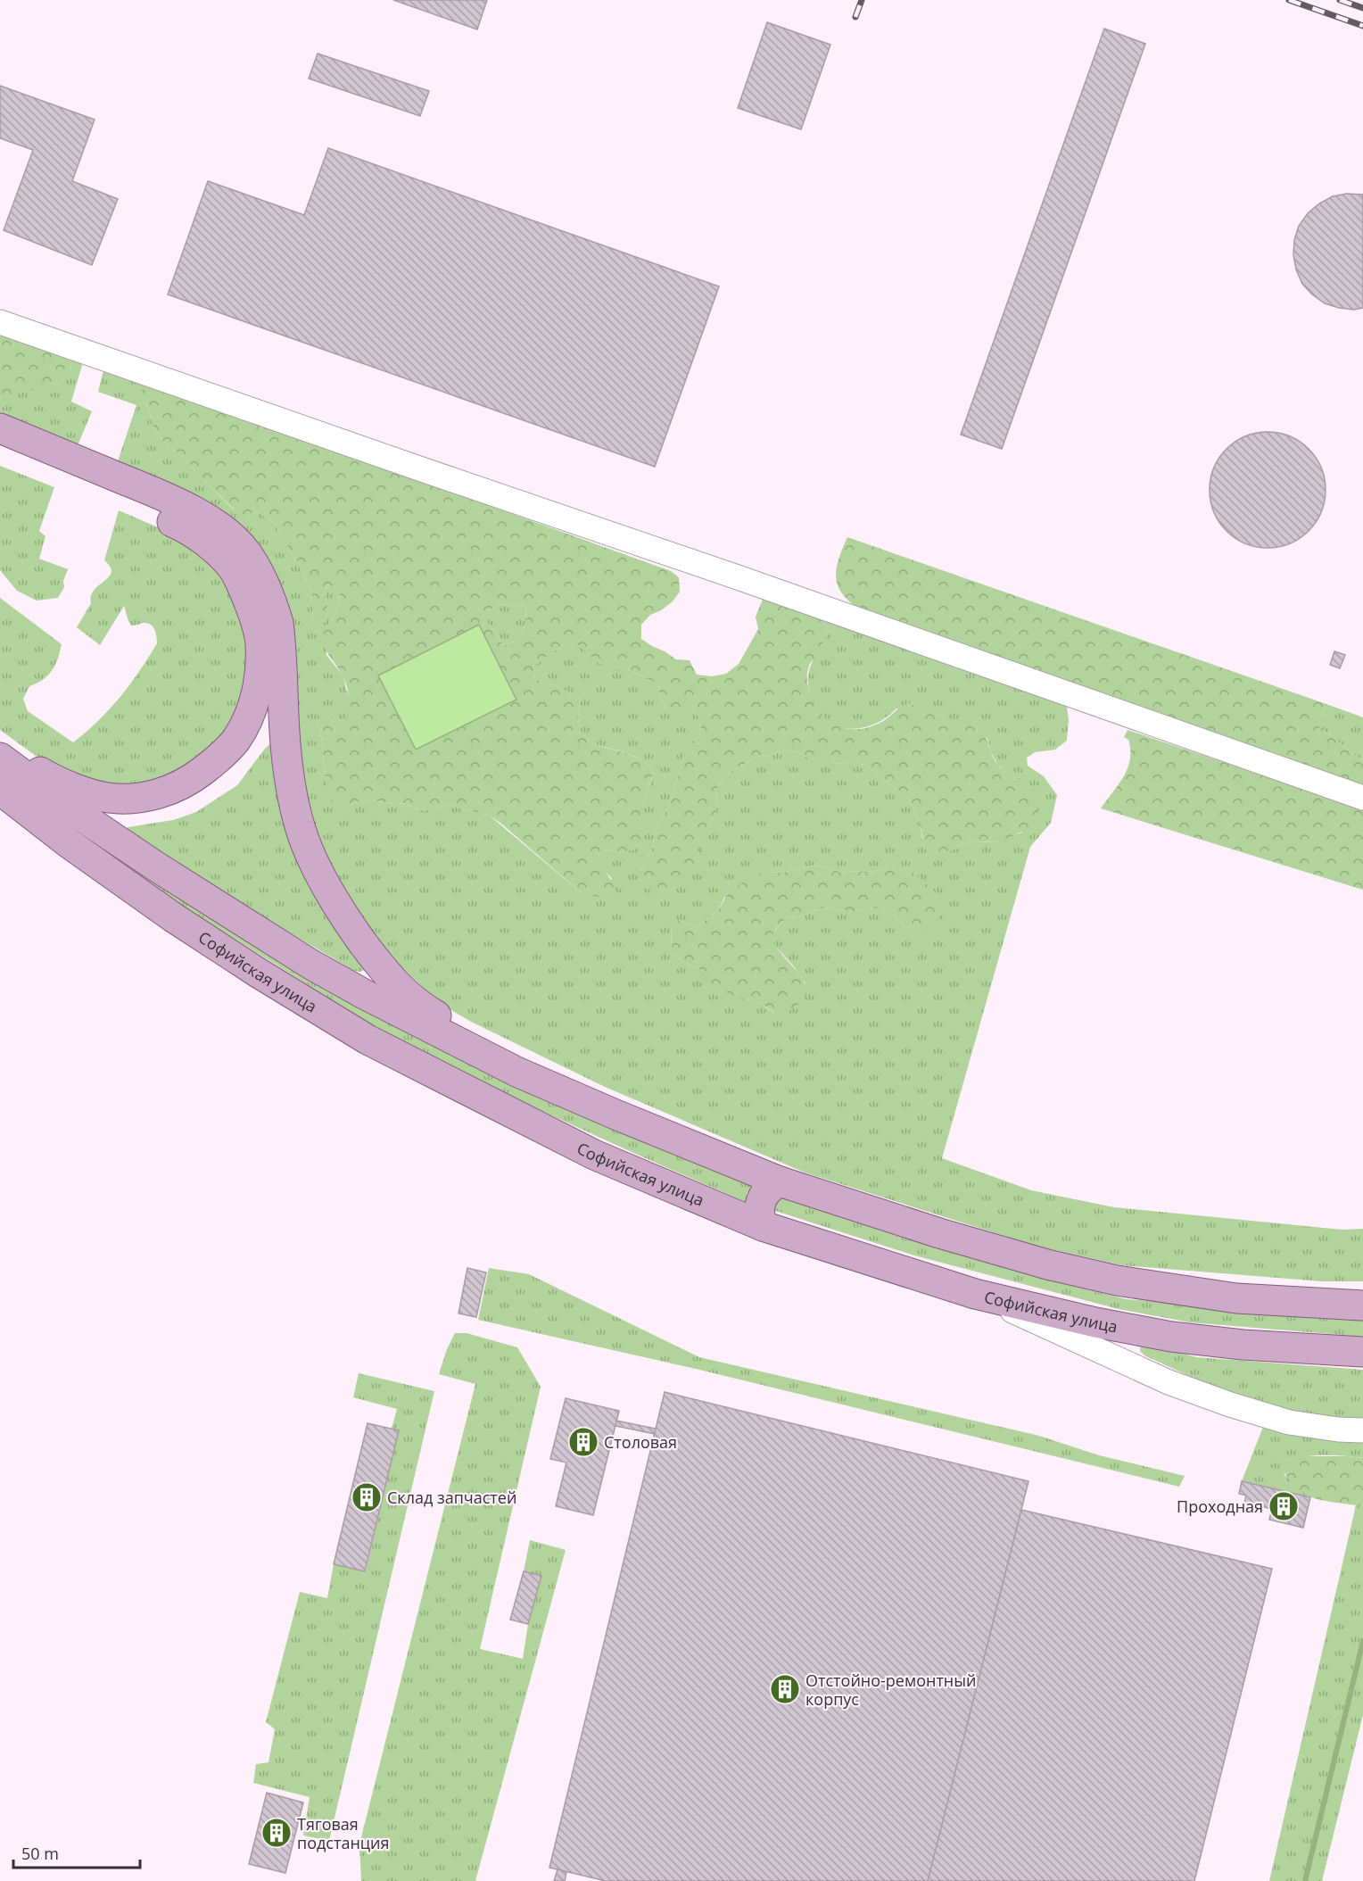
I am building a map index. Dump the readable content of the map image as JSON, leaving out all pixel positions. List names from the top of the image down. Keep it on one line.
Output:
{"streets":{"main road":["Софийская улица"]},"places":{"building":["Столовая","Склад запчастей","Проходная","Отстойно-ремонтный корпус","Тяговая подстанция"]},"scale_bar":"50 m"}
